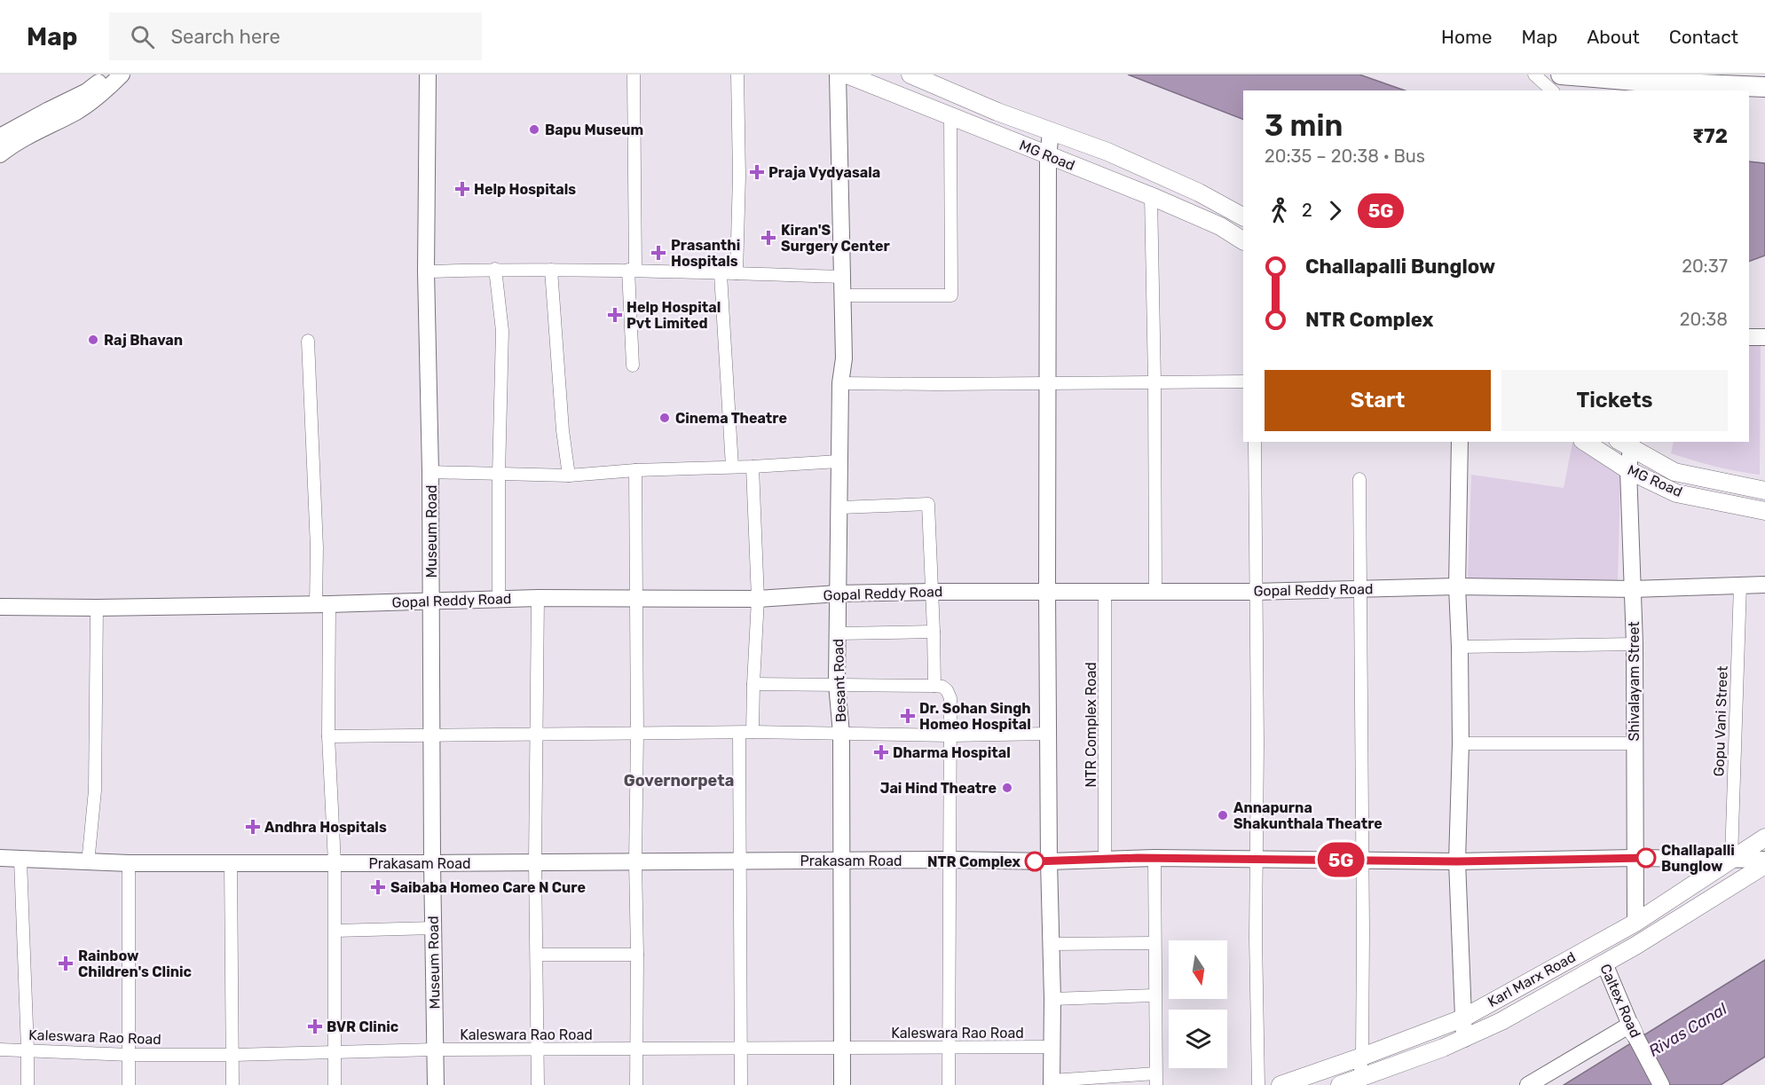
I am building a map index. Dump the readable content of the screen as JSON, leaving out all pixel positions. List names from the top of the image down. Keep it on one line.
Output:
{"streets":{"main road":["MG Road","Karl Marx Road","Caltex Road"],"street":["Museum Road","Gopal Reddy Road","Besant Road","Shivalayam Street","Gopu Vani Street","NTR Complex Road","Prakasam Road","Kaleswara Rao Road"]},"crossings":[["MG Road","Shivalayam Street"],["Museum Road","Gopal Reddy Road"],["Museum Road","Prakasam Road"],["Museum Road","Kaleswara Rao Road"],["Gopal Reddy Road","Besant Road"],["Gopal Reddy Road","Shivalayam Street"],["Gopal Reddy Road","Gopu Vani Street"],["Gopal Reddy Road","NTR Complex Road"],["Besant Road","Prakasam Road"],["Besant Road","Kaleswara Rao Road"],["Shivalayam Street","Prakasam Road"],["Shivalayam Street","Karl Marx Road"],["Gopu Vani Street","Prakasam Road"],["Gopu Vani Street","Karl Marx Road"],["NTR Complex Road","Prakasam Road"],["Prakasam Road","Karl Marx Road"],["Karl Marx Road","Caltex Road"]],"districts":["Governorpeta"],"water":["Rivas Canal"],"places":{"other":["Bapu Museum","Raj Bhavan","Cinema Theatre","Jai Hind Theatre","Annapurna Shakunthala Theatre","Challapalli Bunglow","NTR Complex"],"health":["Praja Vydyasala","Help Hospitals","Kiran'S Surgery Center","Prasanthi Hospitals","Help Hospital Pvt Limited","Dr. Sohan Singh Homeo Hospital","Dharma Hospital","Andhra Hospitals","Saibaba Homeo Care N Cure","Rainbow Children's Clinic","BVR Clinic"]},"lines":["bus line 5G"],"north":"bottom","page":{"header":"Map","search":"Search here","nav":["Home","Map","About","Contact"],"on_map":"5G","heading":["3 min","20:35 – 20:38 · Bus","₹72"],"legs":["2","5G"],"list":[{"name":"Challapalli Bunglow","value":"20:37"},{"name":"NTR Complex","value":"20:38"}],"buttons":["Start","Tickets"]}}
